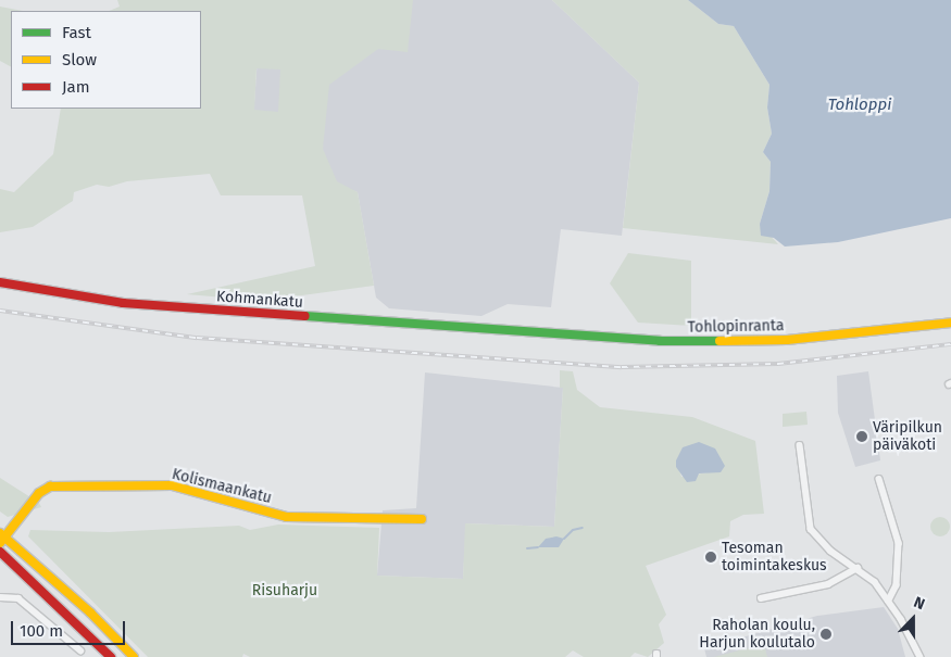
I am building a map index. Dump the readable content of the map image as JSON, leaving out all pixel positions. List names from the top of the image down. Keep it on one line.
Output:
{"streets":{"street":["Kohmankatu","Tohlopinranta","Kolismaankatu"]},"crossings":[["Kohmankatu","Tohlopinranta"]],"water":["Tohloppi"],"parks":["Risuharju"],"places":["Väripilkun päiväkoti","Tesoman toimintakeskus","Raholan koulu, Harjun koulutalo"],"legend":["Fast","Slow","Jam"],"scale_bar":"100 m","north":"top"}
